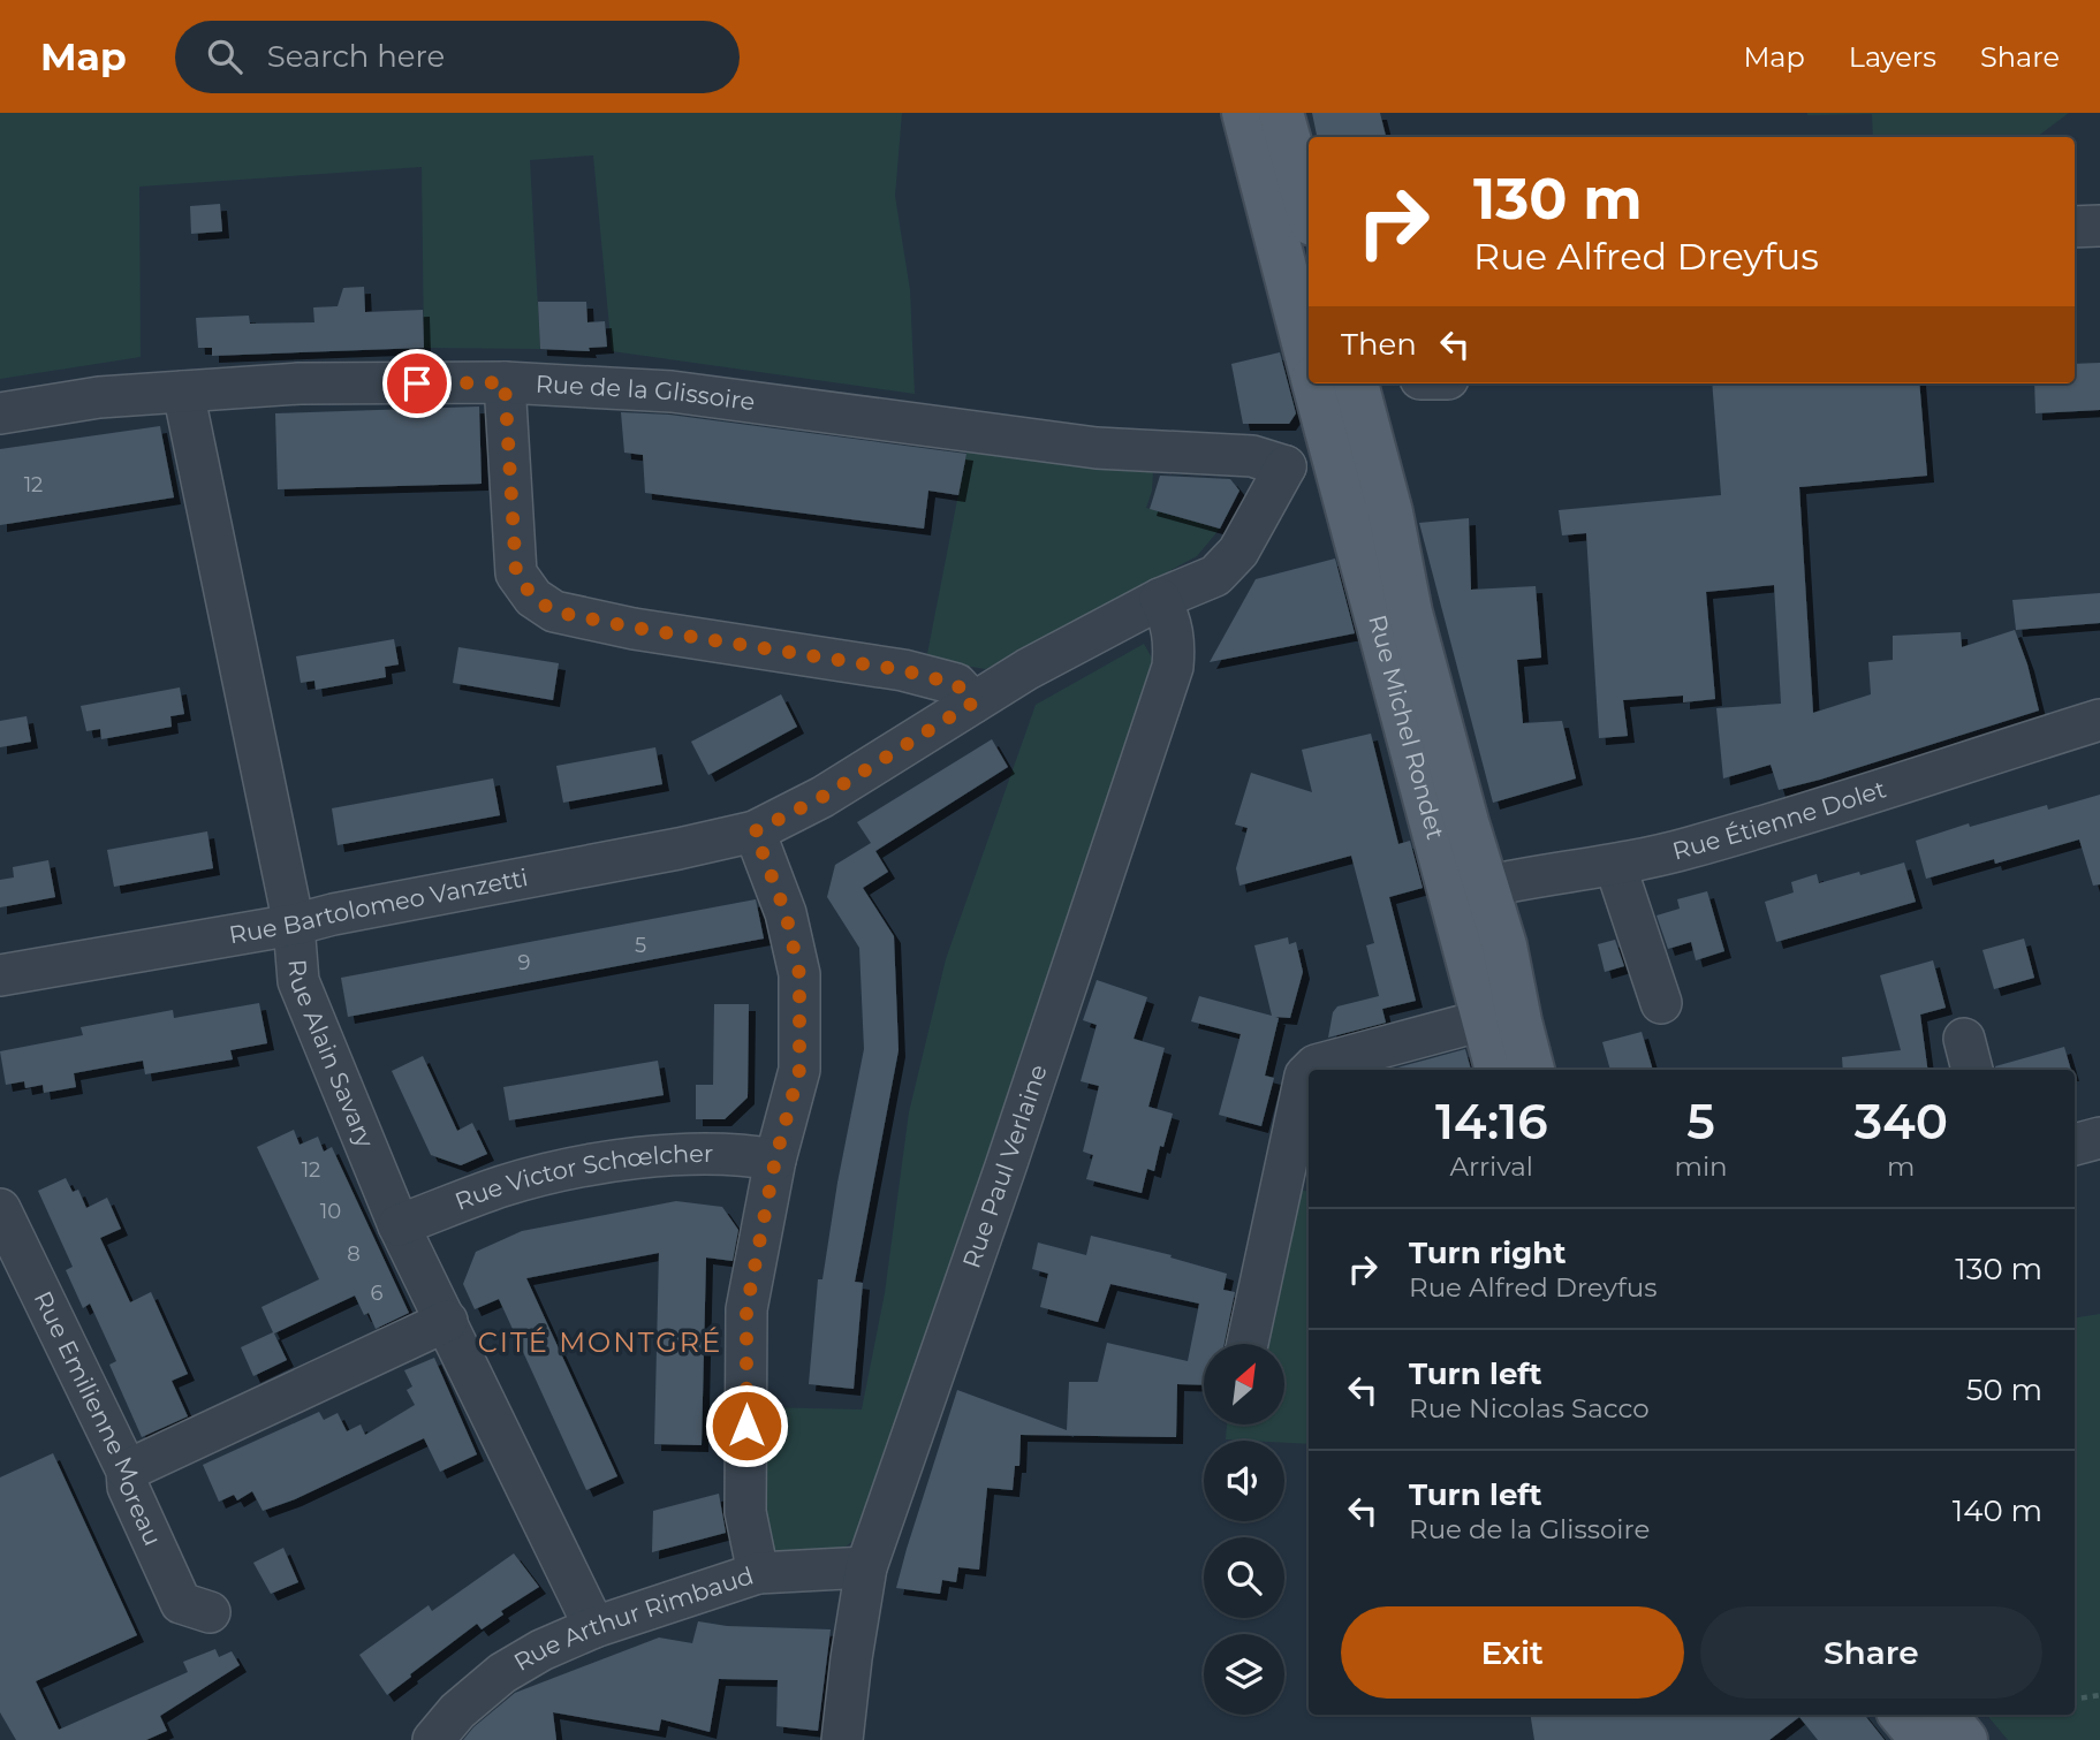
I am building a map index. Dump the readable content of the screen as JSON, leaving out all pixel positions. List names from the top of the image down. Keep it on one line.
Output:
{"streets":{"main road":["Rue Michel Rondet"],"street":["Rue de la Glissoire","Rue Étienne Dolet","Rue Bartolomeo Vanzetti","Rue Alain Savary","Rue Paul Verlaine","Rue Victor Schœlcher","Rue Emilienne Moreau","Rue Arthur Rimbaud"]},"crossings":[["Rue de la Glissoire","Rue Bartolomeo Vanzetti"],["Rue de la Glissoire","Rue Alain Savary"],["Rue Michel Rondet","Rue Étienne Dolet"],["Rue Bartolomeo Vanzetti","Rue Alain Savary"],["Rue Bartolomeo Vanzetti","Rue Paul Verlaine"],["Rue Alain Savary","Rue Victor Schœlcher"],["Rue Alain Savary","Rue Arthur Rimbaud"],["Rue Paul Verlaine","Rue Arthur Rimbaud"]],"districts":["CITÉ MONTGRÉ"],"house_numbers":["12","5","9","12","10","8","6"],"north":"top right","page":{"header":"Map","search":"Search here","nav":["Map","Layers","Share"],"turn":["130 m","Rue Alfred Dreyfus"],"then":"Then","eta":["14:16","Arrival","5","min","340","m"],"list":[{"name":"Turn right","note":"Rue Alfred Dreyfus","value":"130 m"},{"name":"Turn left","note":"Rue Nicolas Sacco","value":"50 m"},{"name":"Turn left","note":"Rue de la Glissoire","value":"140 m"}],"buttons":["Exit","Share"]}}
